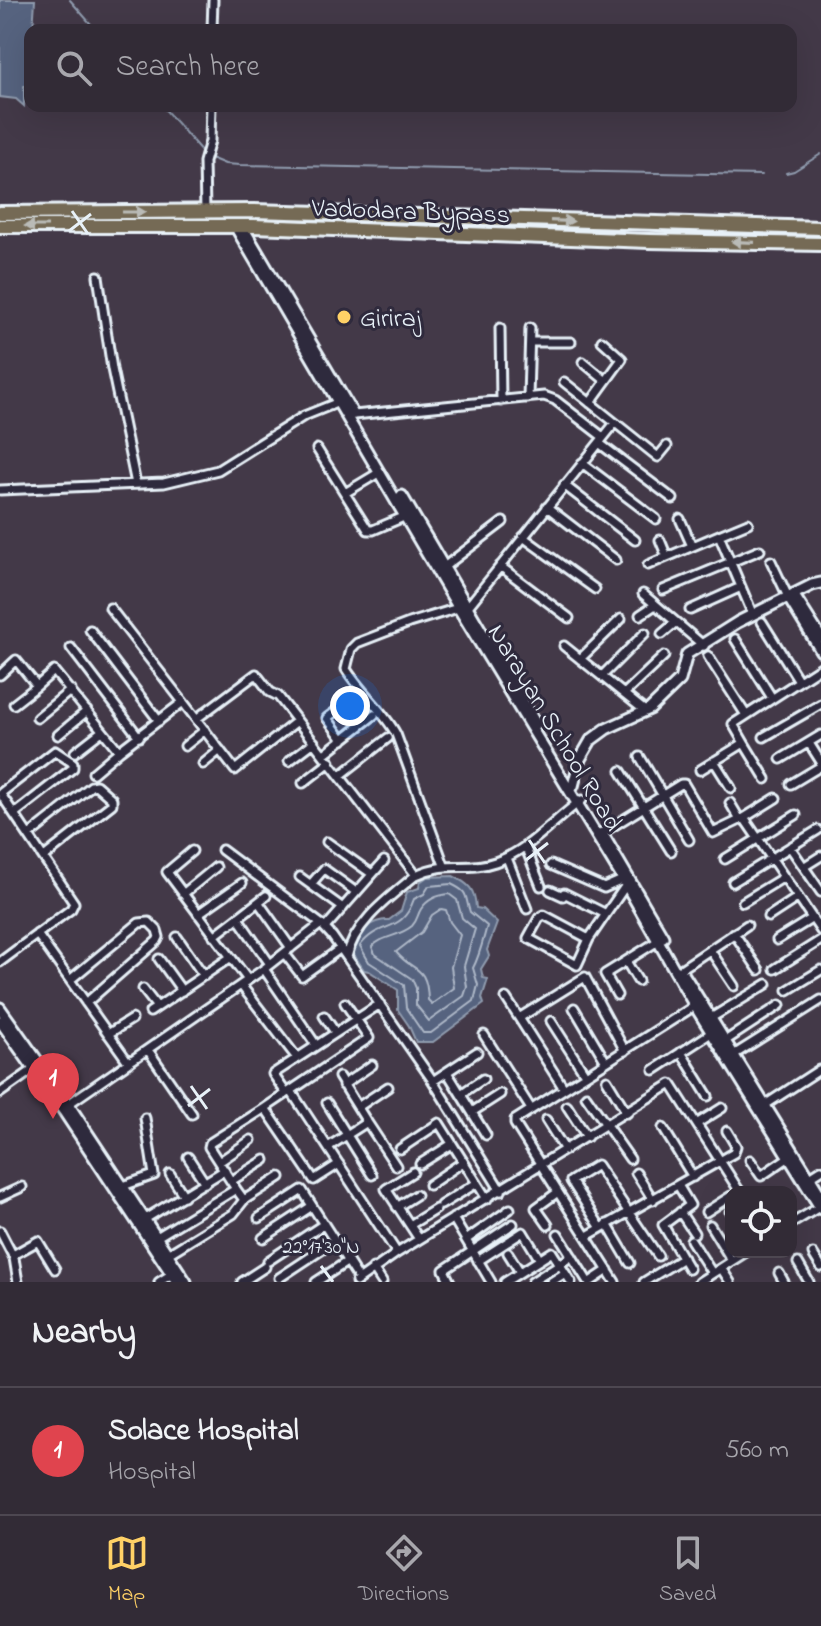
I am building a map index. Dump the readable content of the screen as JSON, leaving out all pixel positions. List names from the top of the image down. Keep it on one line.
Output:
{"streets":{"highway":["Vadodara Bypass"],"street":["Narayan School Road"]},"crossings":[["Vadodara Bypass","Narayan School Road"]],"places":["Giriraj"],"page":{"search":"Search here","pins":"1","heading":"Nearby","list":[{"mark":"1","name":"Solace Hospital","note":"Hospital","value":"560 m"}],"nav":["Map","Directions","Saved"]},"coordinates":["22°17'30\"N"]}
